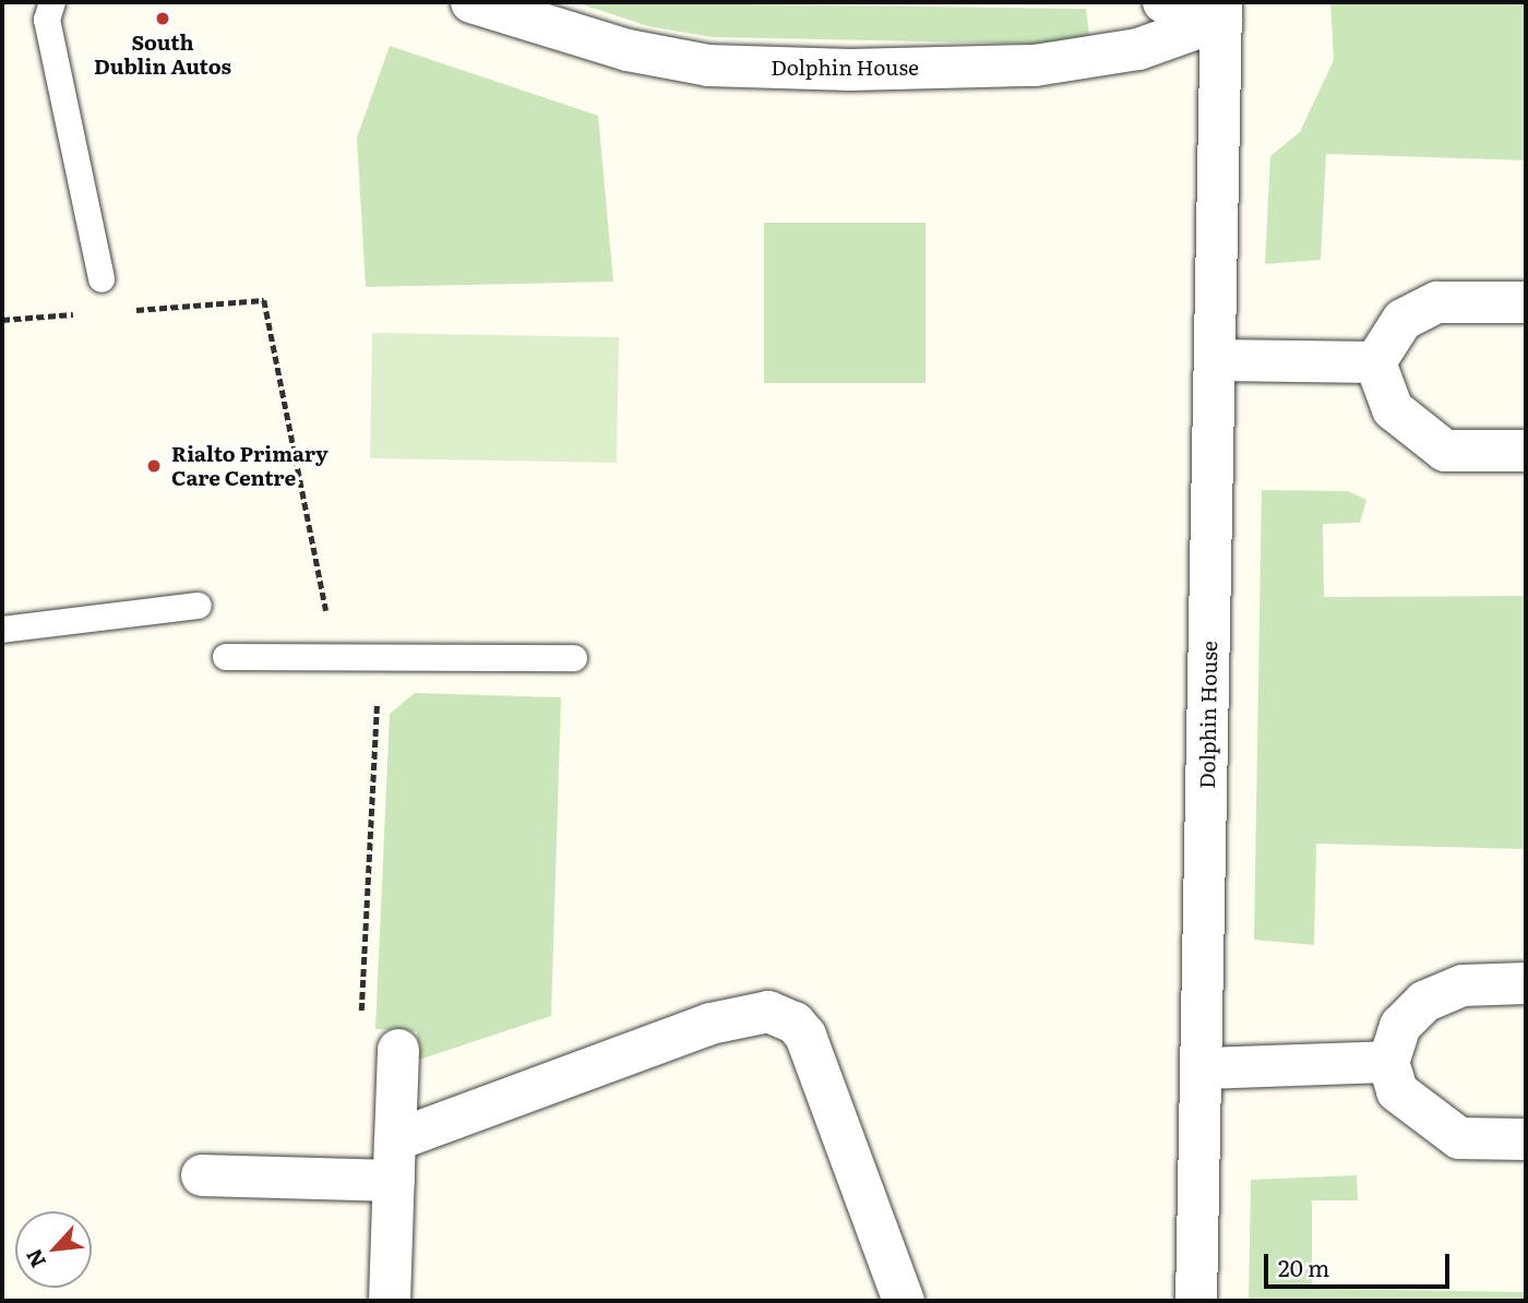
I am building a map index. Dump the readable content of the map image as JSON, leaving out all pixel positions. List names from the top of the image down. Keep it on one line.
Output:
{"streets":{"street":["Dolphin House"]},"places":["South Dublin Autos","Rialto Primary Care Centre"],"scale_bar":"20 m","north":"bottom left"}
